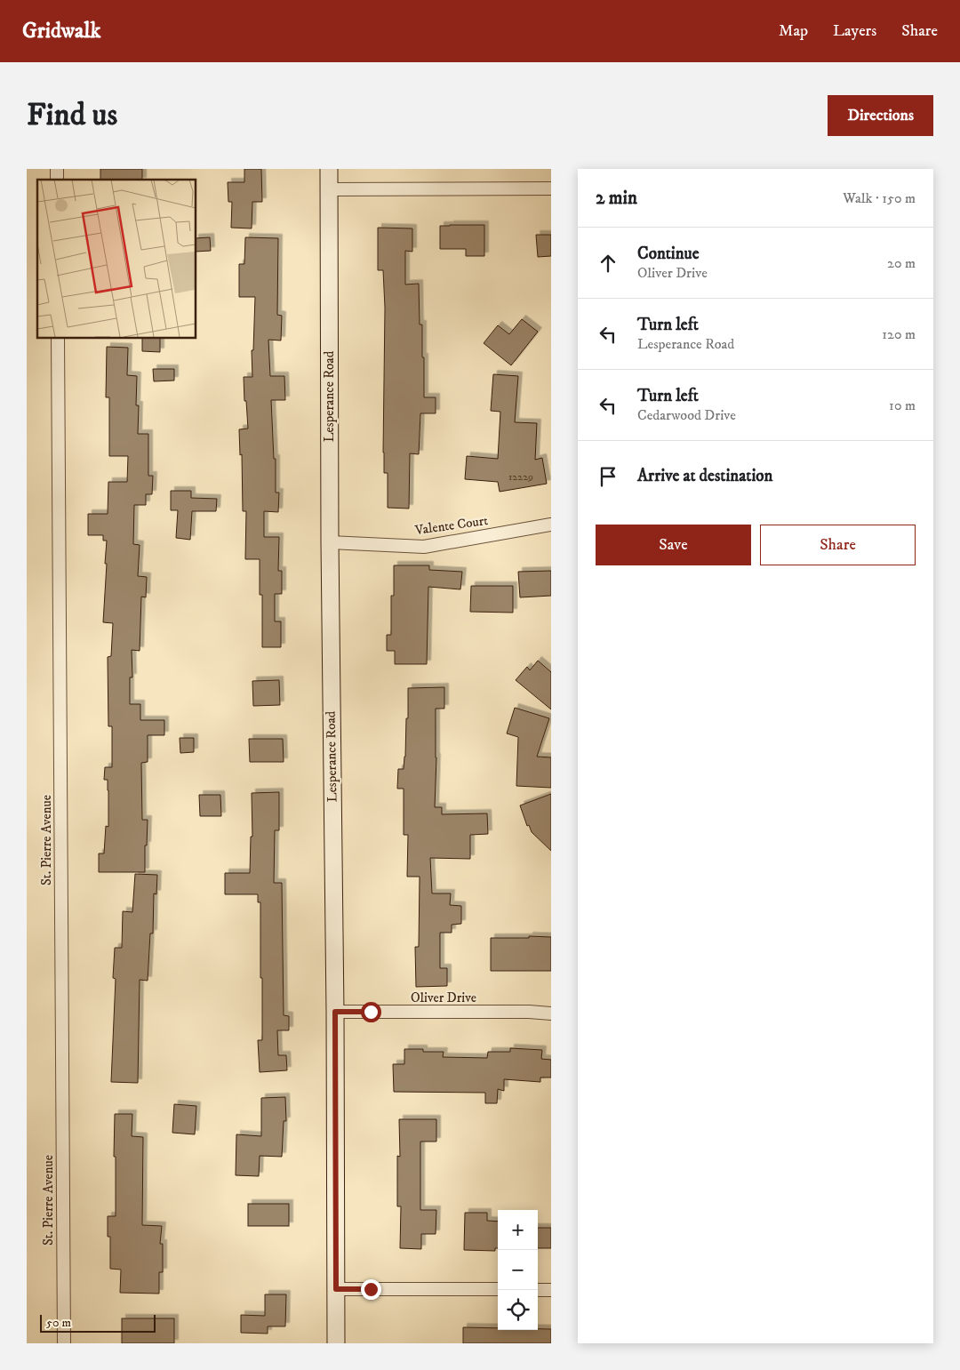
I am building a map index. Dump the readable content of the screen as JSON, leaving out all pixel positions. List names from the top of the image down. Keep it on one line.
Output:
{"streets":{"main road":["Lesperance Road"],"street":["Valente Court","St. Pierre Avenue","Oliver Drive"]},"crossings":[["Lesperance Road","Valente Court"],["Lesperance Road","Oliver Drive"]],"house_numbers":["12229"],"scale_bar":"50 m","page":{"header":"Gridwalk","nav":["Map","Layers","Share"],"buttons":["Directions",["Save","Share"]],"title":"Find us","heading":["2 min","Walk · 150 m"],"list":[["Continue","Oliver Drive","20 m"],["Turn left","Lesperance Road","120 m"],["Turn left","Cedarwood Drive","10 m"],"Arrive at destination"],"map_buttons":["+","−"],"scale":"50 m"}}
